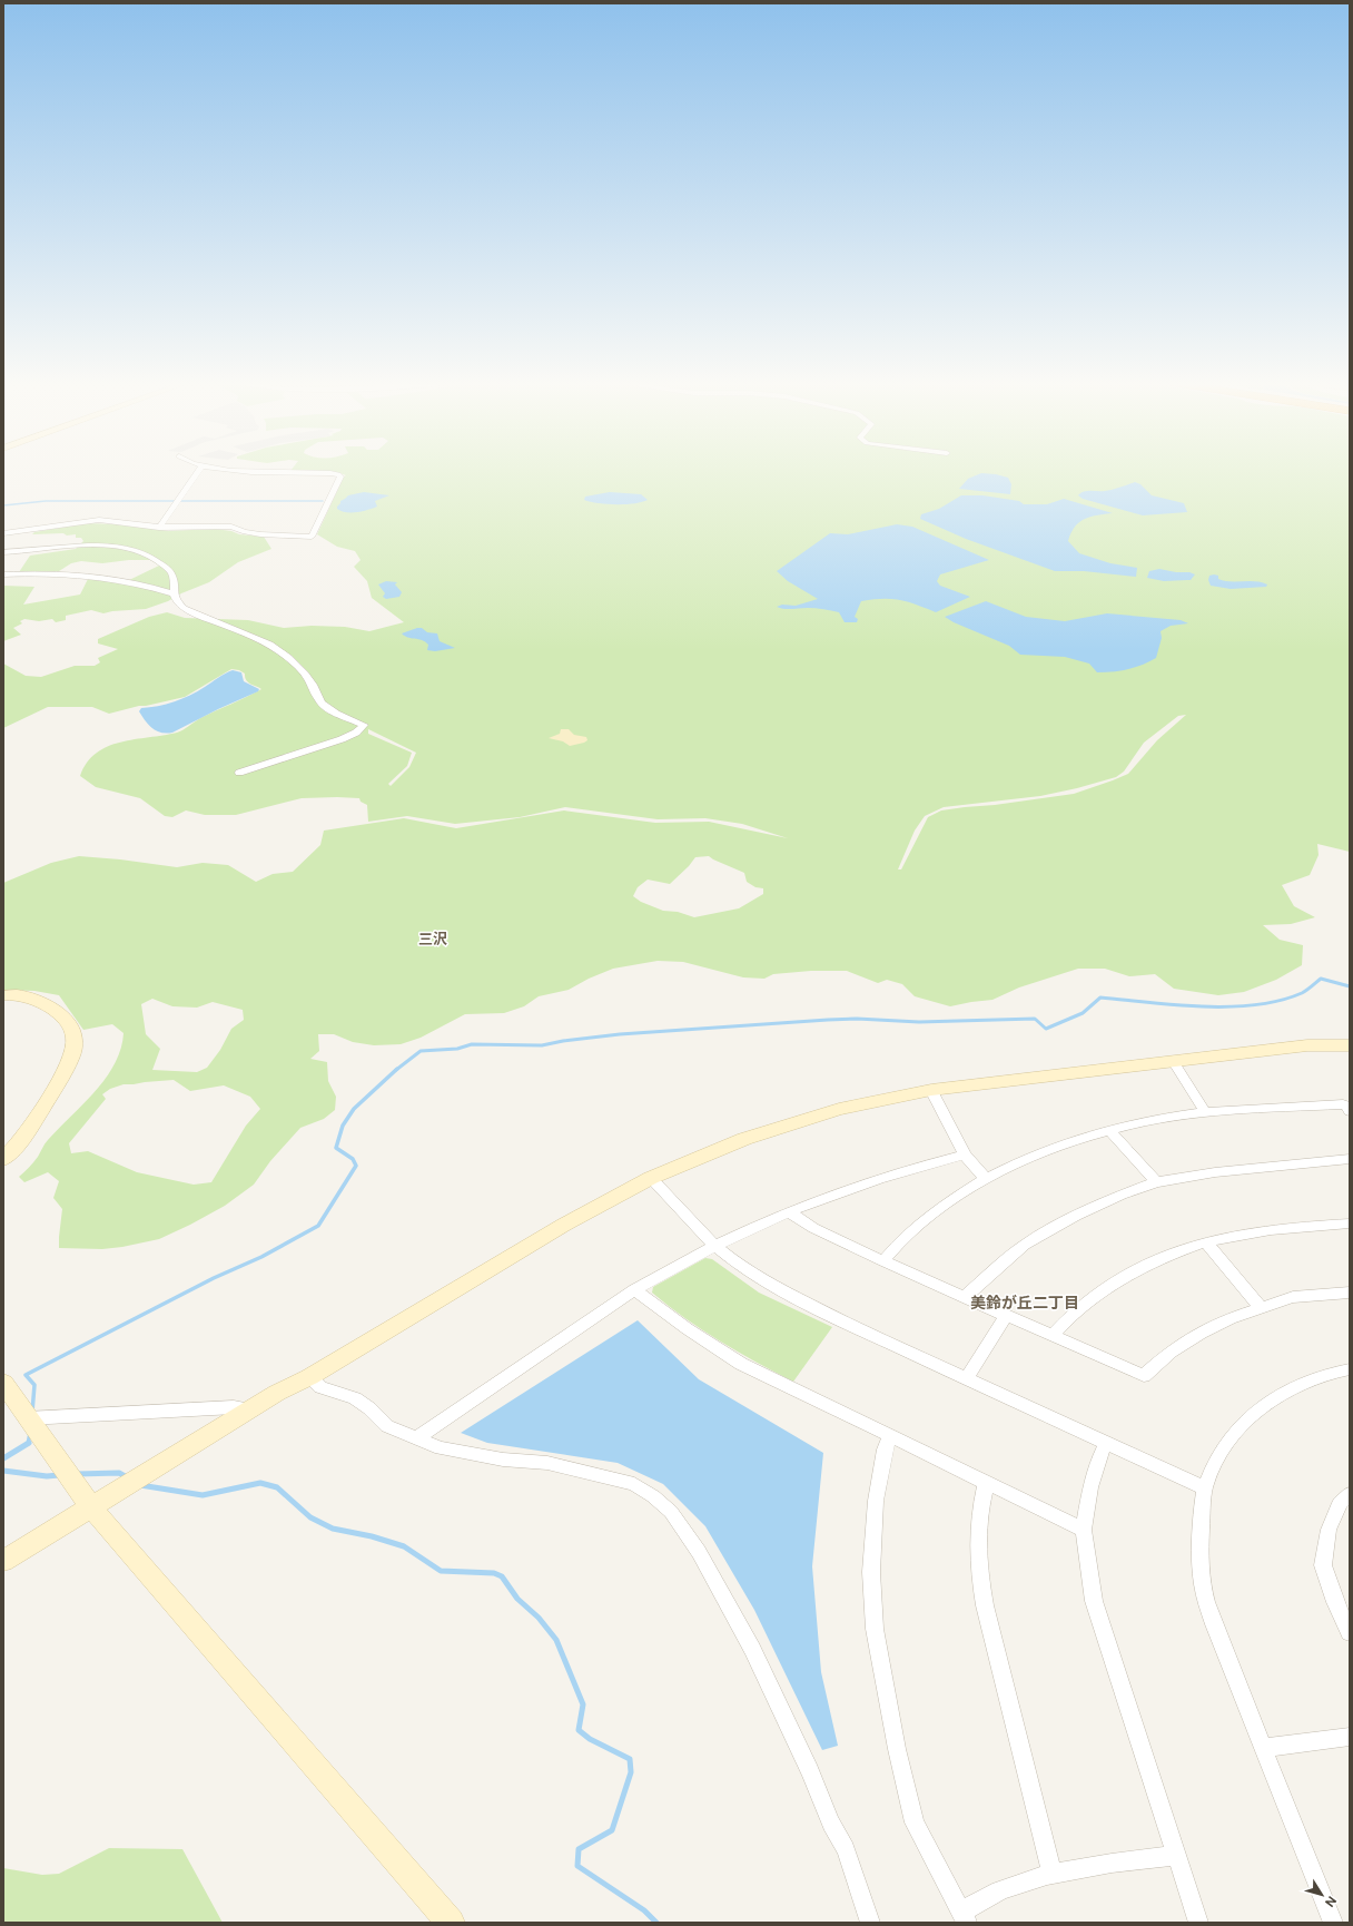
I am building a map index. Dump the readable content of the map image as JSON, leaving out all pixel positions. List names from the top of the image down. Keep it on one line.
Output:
{"districts":["三沢","美鈴が丘二丁目"],"north":"bottom right"}
